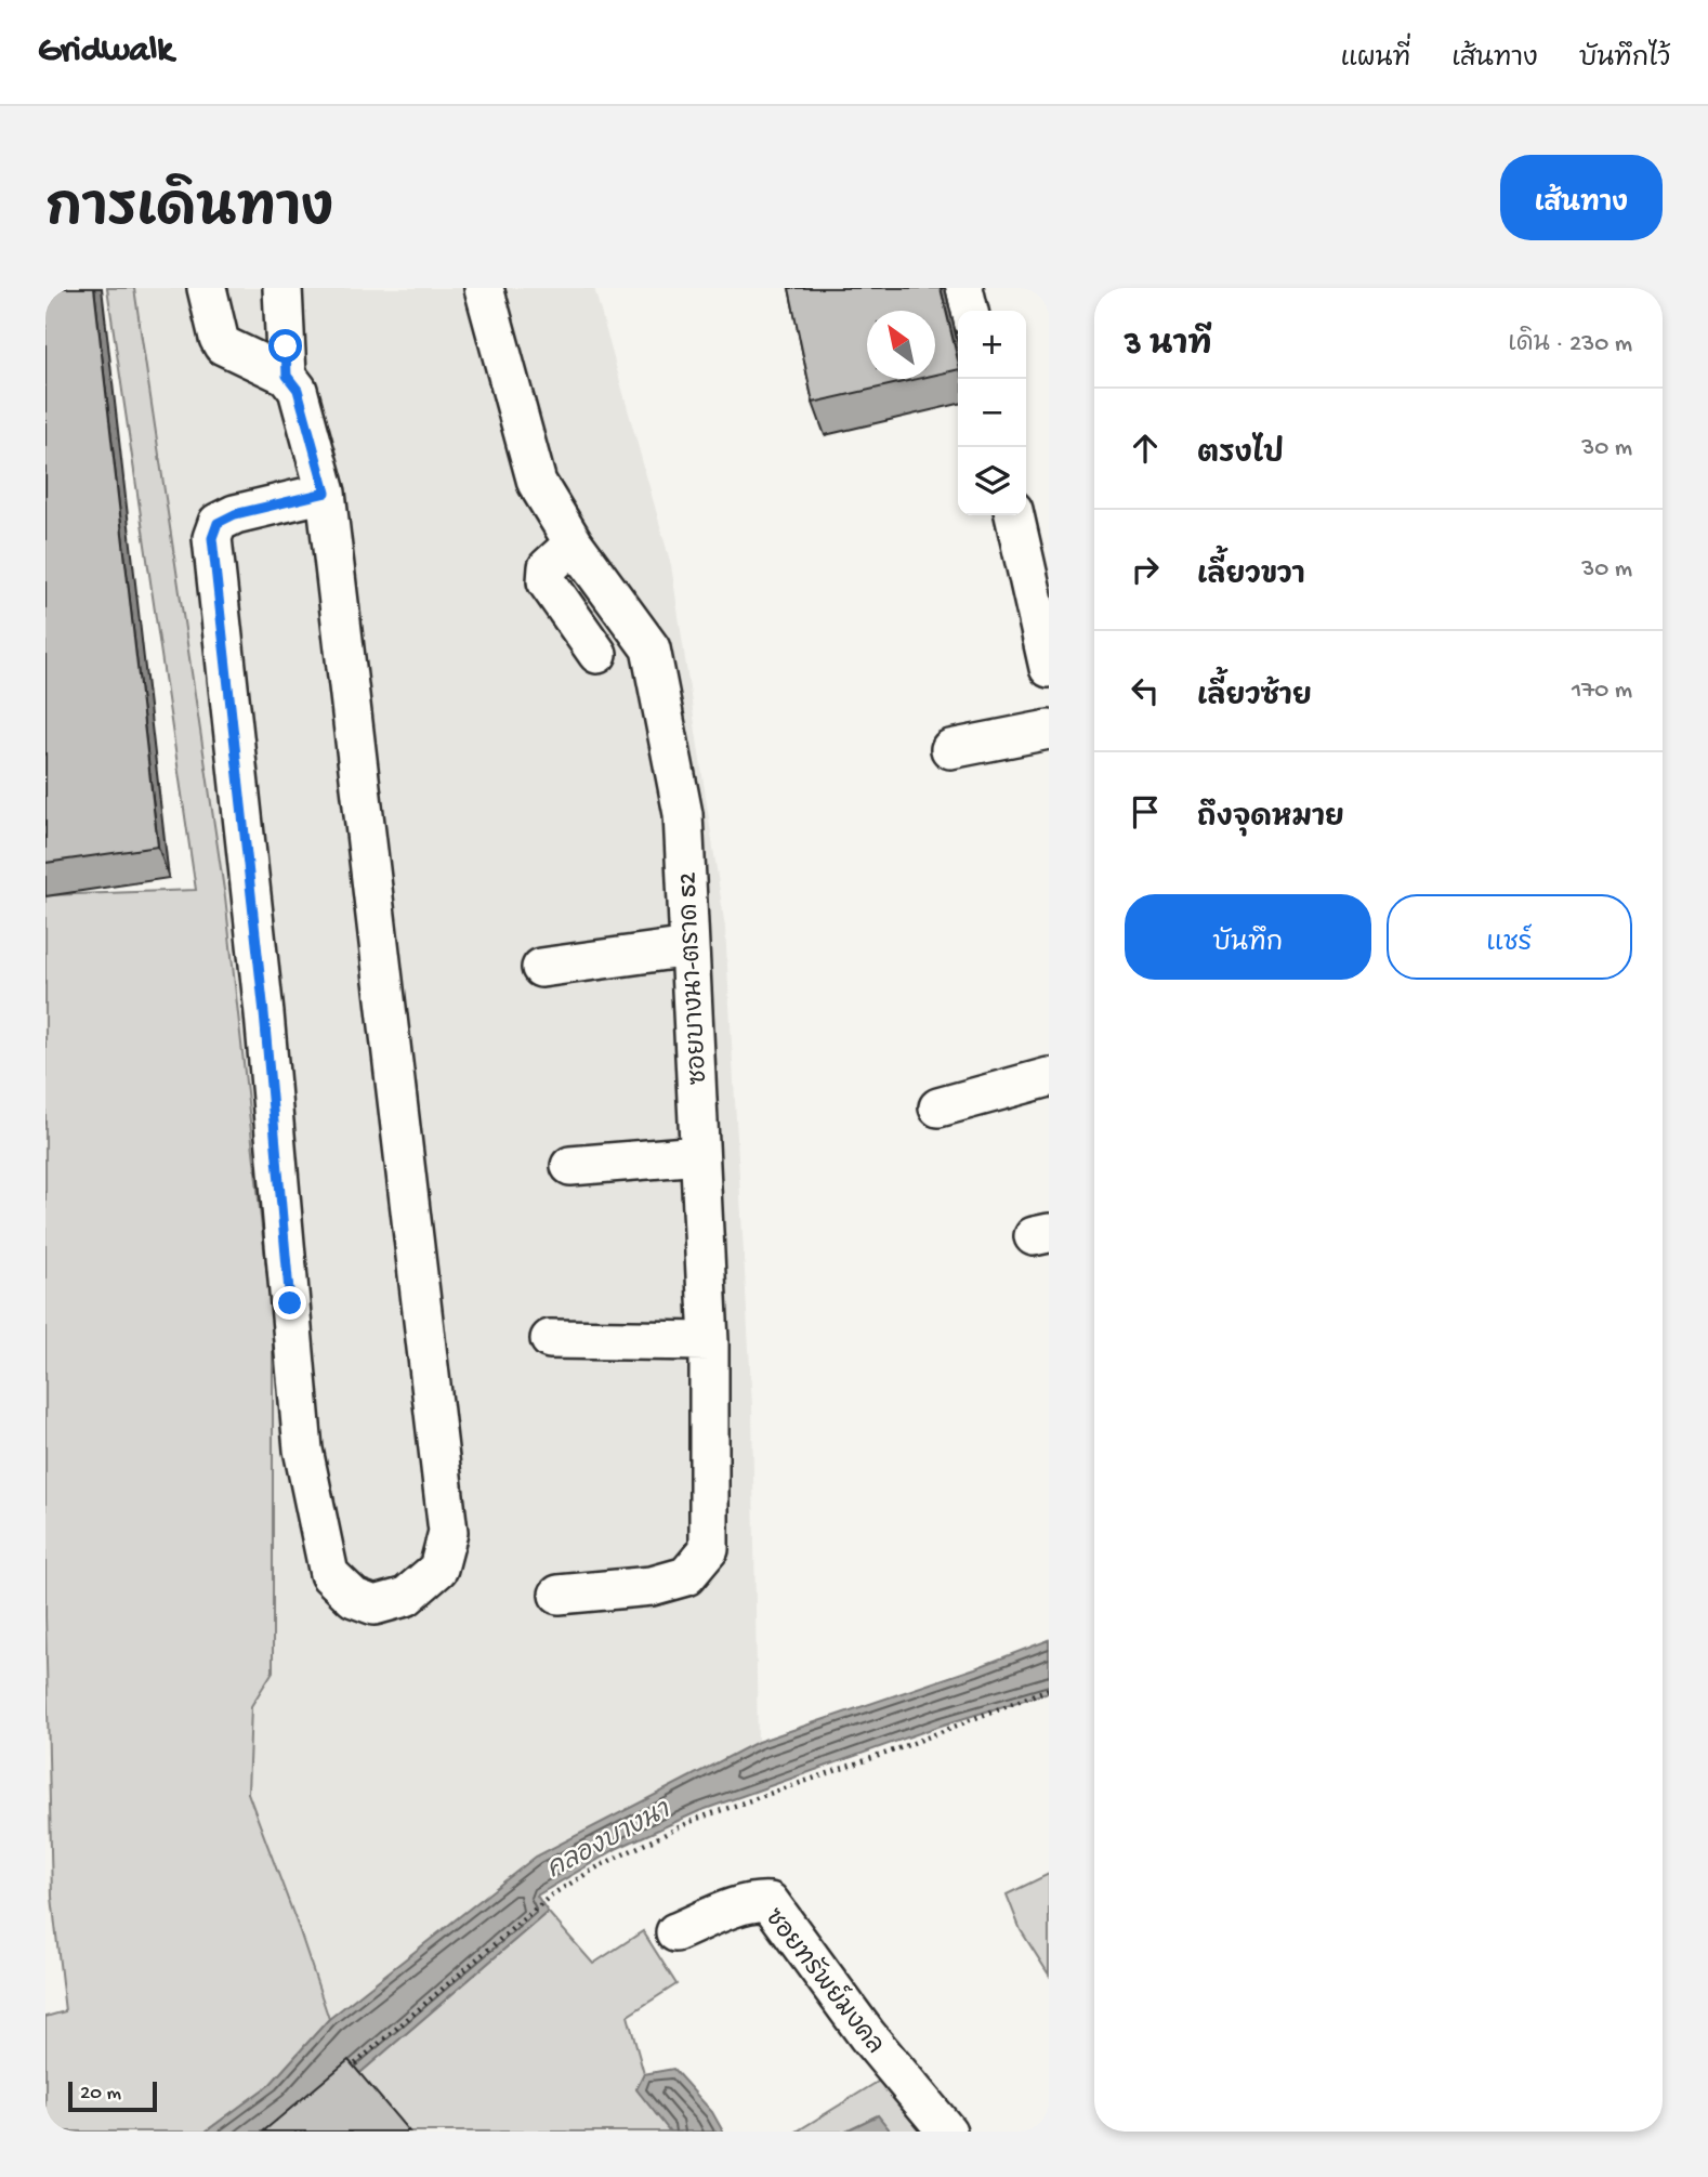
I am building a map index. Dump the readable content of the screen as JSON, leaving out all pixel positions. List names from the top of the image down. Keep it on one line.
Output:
{"streets":{"street":["ซอยบางนา-ตราด 52","ซอยทรัพย์มงคล"]},"water":["คลองบางนา"],"scale_bar":"20 m","north":"top left","page":{"header":"Gridwalk","nav":["แผนที่","เส้นทาง","บันทึกไว้"],"title":"การเดินทาง","buttons":["เส้นทาง",["บันทึก","แชร์"]],"heading":["3 นาที","เดิน · 230 m"],"map_buttons":["+","−"],"list":[["ตรงไป","30 m"],["เลี้ยวขวา","30 m"],["เลี้ยวซ้าย","170 m"],"ถึงจุดหมาย"],"scale":"20 m"}}
